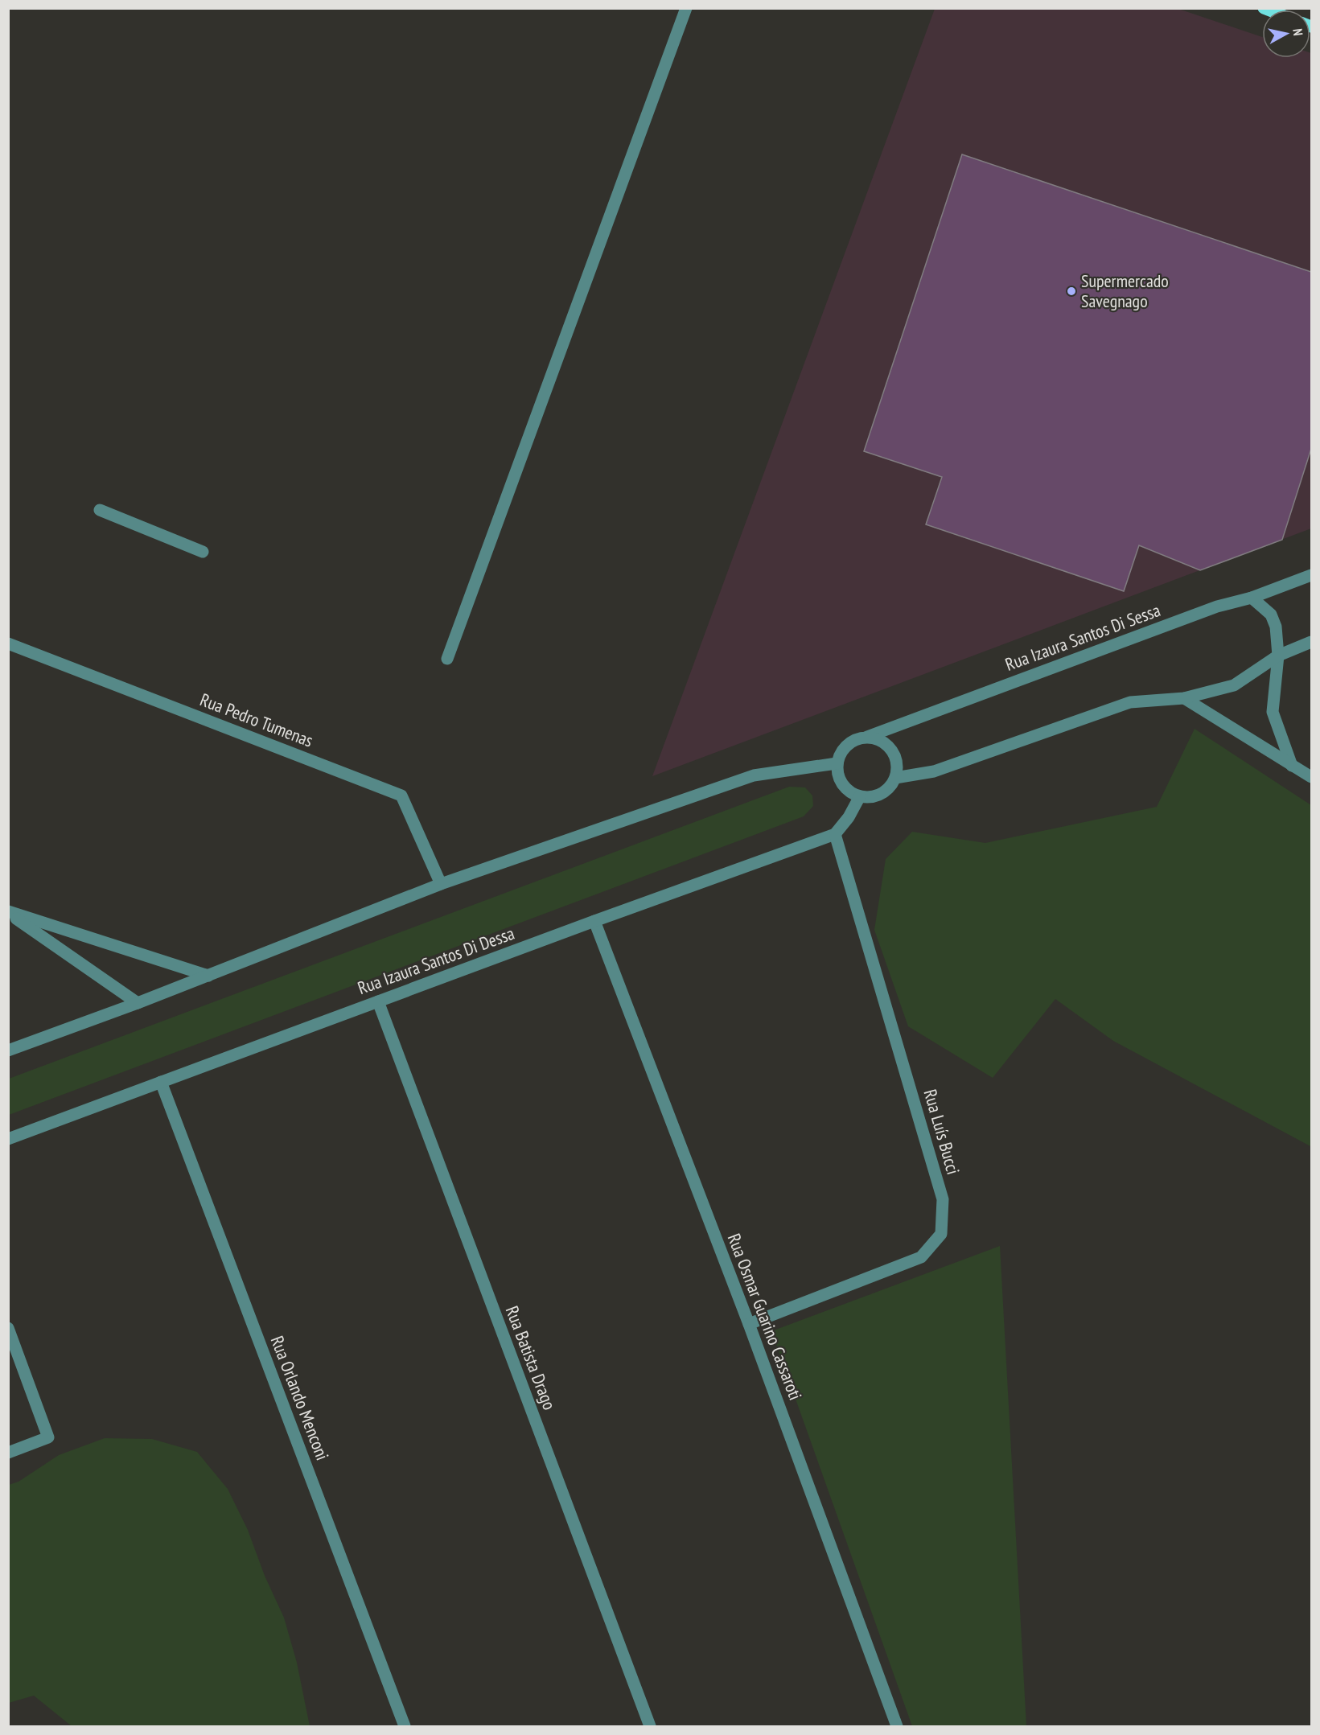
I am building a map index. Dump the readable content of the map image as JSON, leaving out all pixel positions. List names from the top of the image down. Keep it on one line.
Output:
{"streets":{"street":["Rua Izaura Santos Di Sessa","Rua Pedro Tumenas","Rua Izaura Santos Di Dessa","Rua Luís Bucci","Rua Osmar Guarino Cassaroti","Rua Batista Drago","Rua Orlando Menconi"]},"crossings":[["Rua Izaura Santos Di Dessa","Rua Luís Bucci"],["Rua Izaura Santos Di Dessa","Rua Osmar Guarino Cassaroti"],["Rua Izaura Santos Di Dessa","Rua Batista Drago"],["Rua Izaura Santos Di Dessa","Rua Orlando Menconi"],["Rua Luís Bucci","Rua Osmar Guarino Cassaroti"]],"places":["Supermercado Savegnago"],"north":"right"}
